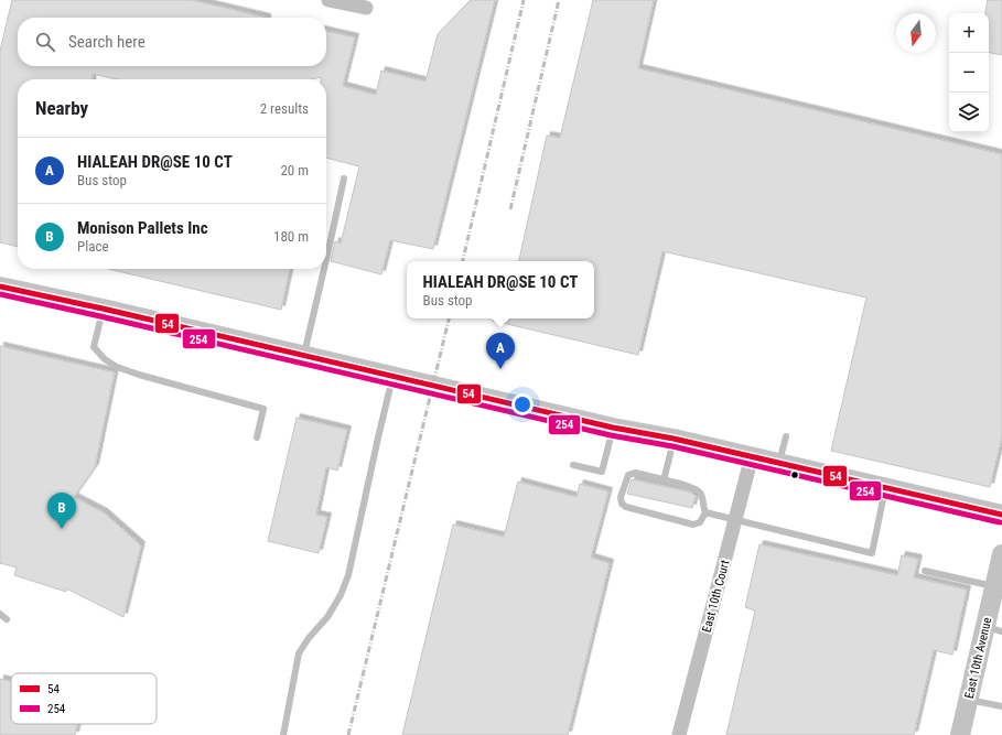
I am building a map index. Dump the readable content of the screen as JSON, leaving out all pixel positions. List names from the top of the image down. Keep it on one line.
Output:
{"streets":{"main road":["East 10th Avenue"],"street":["East 10th Court"]},"lines":["transit line 54","transit line 254"],"legend":["54","254"],"north":"bottom","page":{"map_buttons":["+","−"],"search":"Search here","heading":["Nearby","2 results"],"list":[{"mark":"A","name":"HIALEAH DR@SE 10 CT","note":"Bus stop","value":"20 m"},{"mark":"B","name":"Monison Pallets Inc","note":"Place","value":"180 m"}],"popup":["HIALEAH DR@SE 10 CT","Bus stop"],"pins":["A","B"]}}
